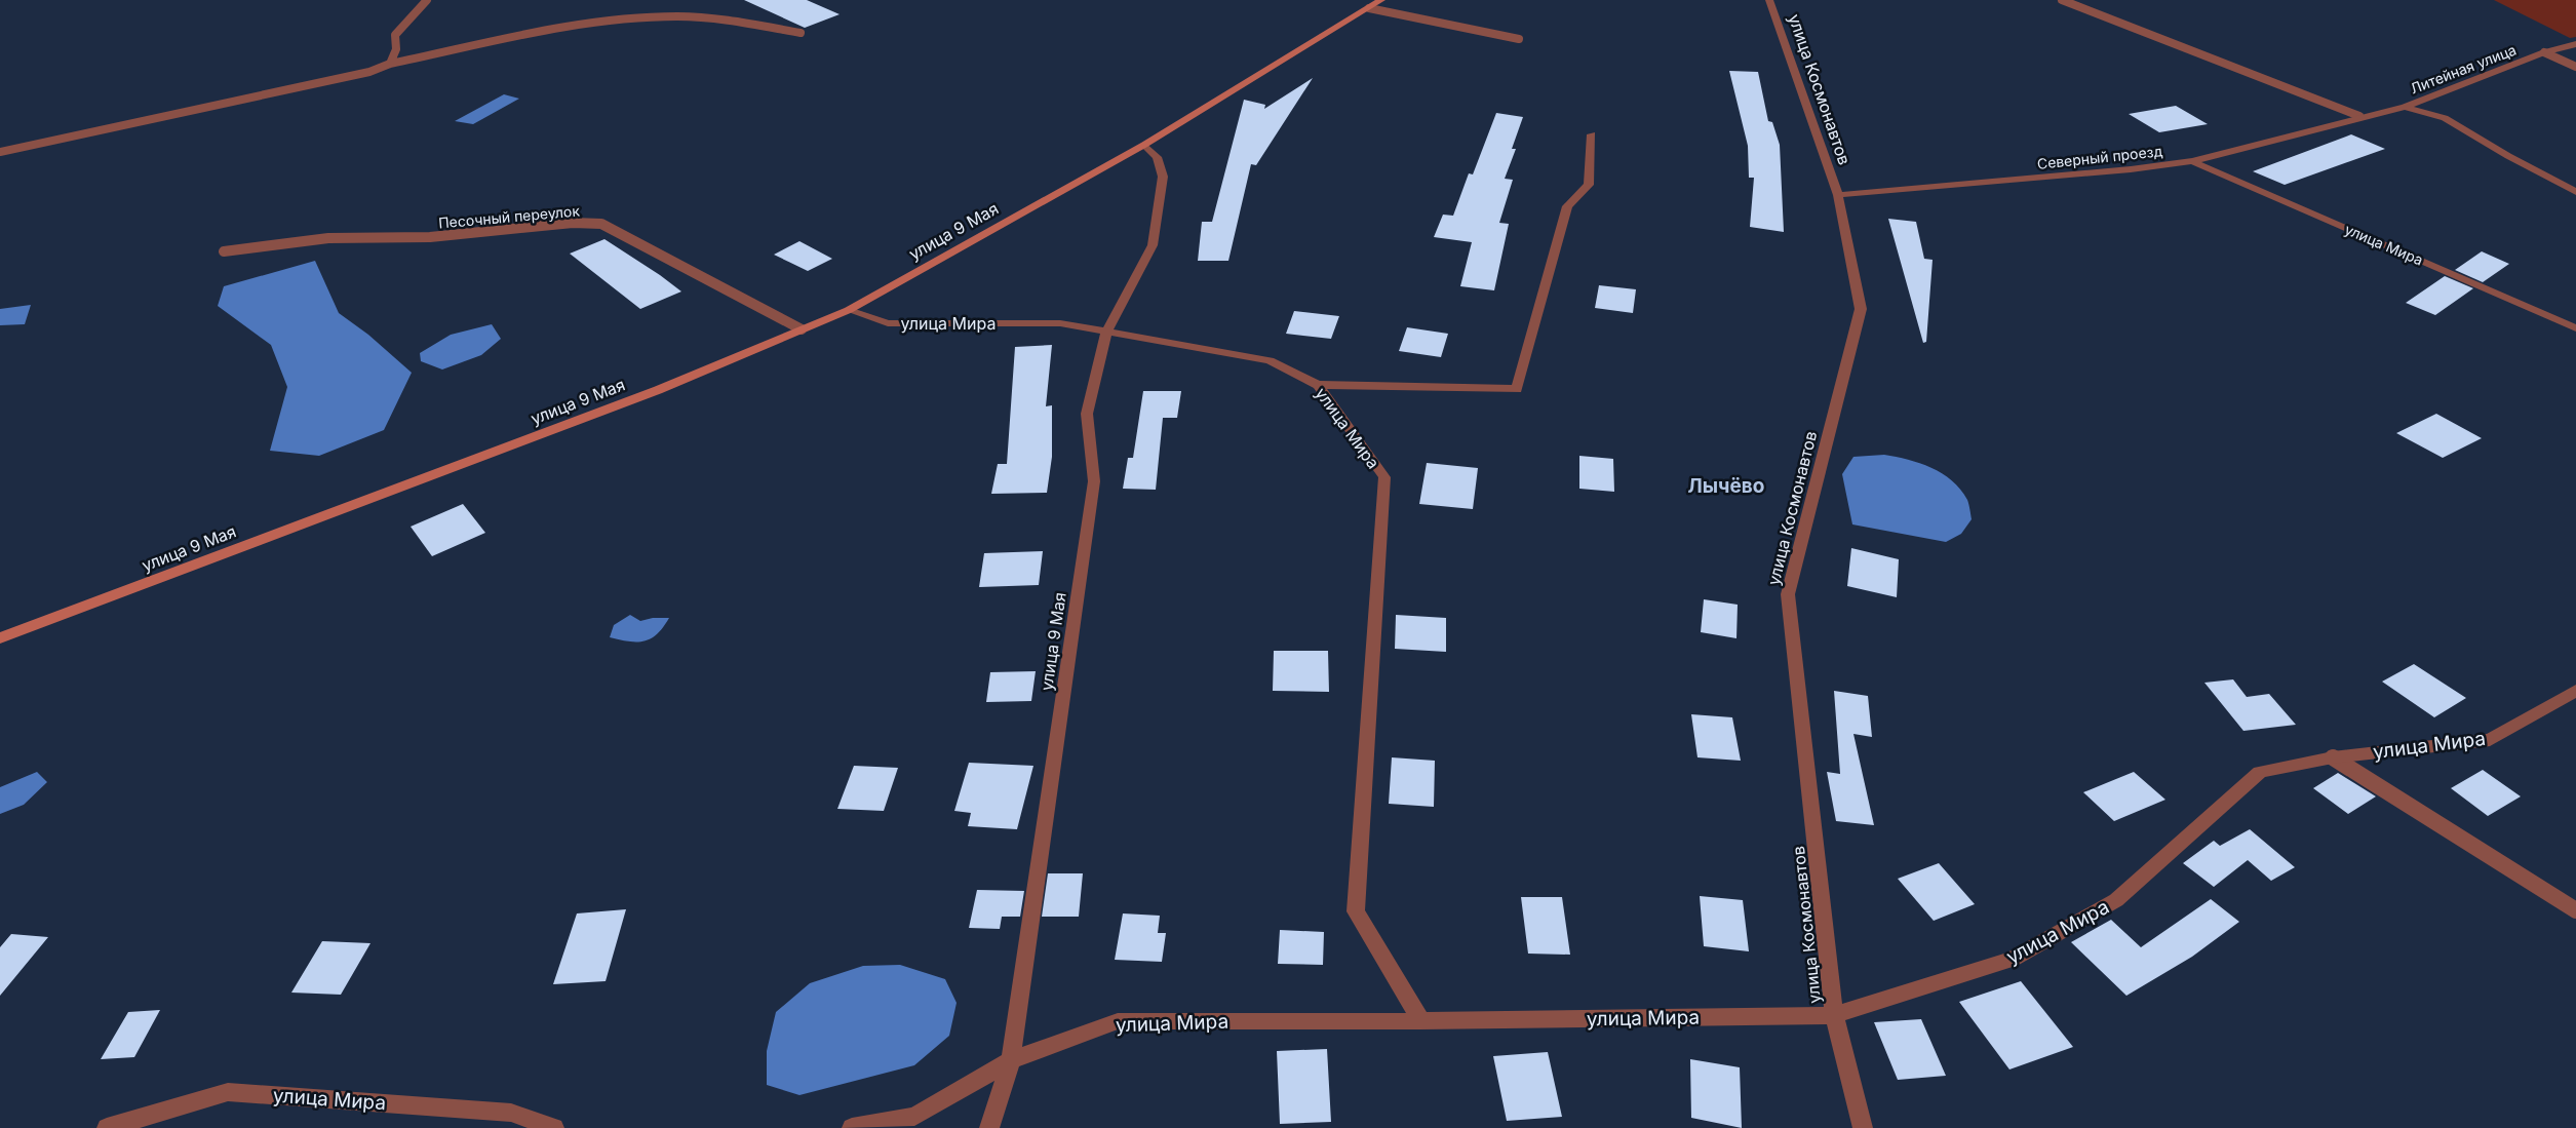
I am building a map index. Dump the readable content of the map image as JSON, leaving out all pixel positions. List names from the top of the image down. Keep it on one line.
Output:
{"streets":{"main road":["улица 9 Мая"],"street":["Литейная улица","улица Космонавтов","Северный проезд","улица Мира"],"lane":["Песочный переулок"]},"crossings":[["Литейная улица","Северный проезд"],["улица Космонавтов","Северный проезд"],["улица Космонавтов","улица Мира"],["Северный проезд","улица Мира"],["Песочный переулок","улица 9 Мая"],["улица 9 Мая","улица Мира"]],"districts":["Лычёво"]}
